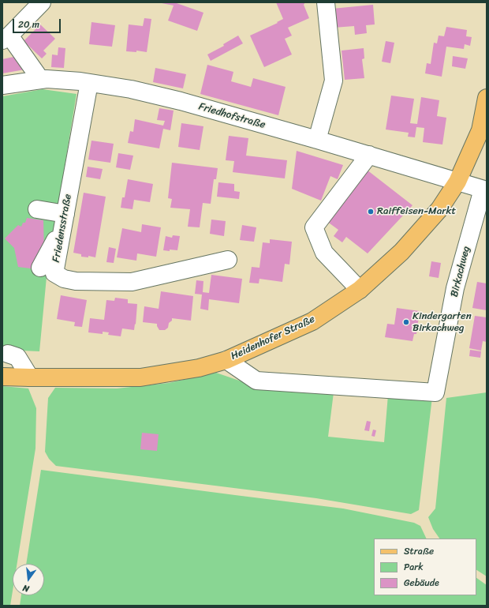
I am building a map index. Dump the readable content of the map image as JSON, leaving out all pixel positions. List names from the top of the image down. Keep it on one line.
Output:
{"streets":{"main road":["Heidenhofer Straße"],"street":["Friedhofstraße","Friedensstraße","Birkachweg"]},"crossings":[["Friedhofstraße","Friedensstraße"],["Friedhofstraße","Birkachweg"],["Friedhofstraße","Heidenhofer Straße"],["Birkachweg","Heidenhofer Straße"]],"places":["Raiffeisen-Markt","Kindergarten Birkachweg"],"legend":["Straße","Park","Gebäude"],"scale_bar":"20 m","north":"bottom"}
